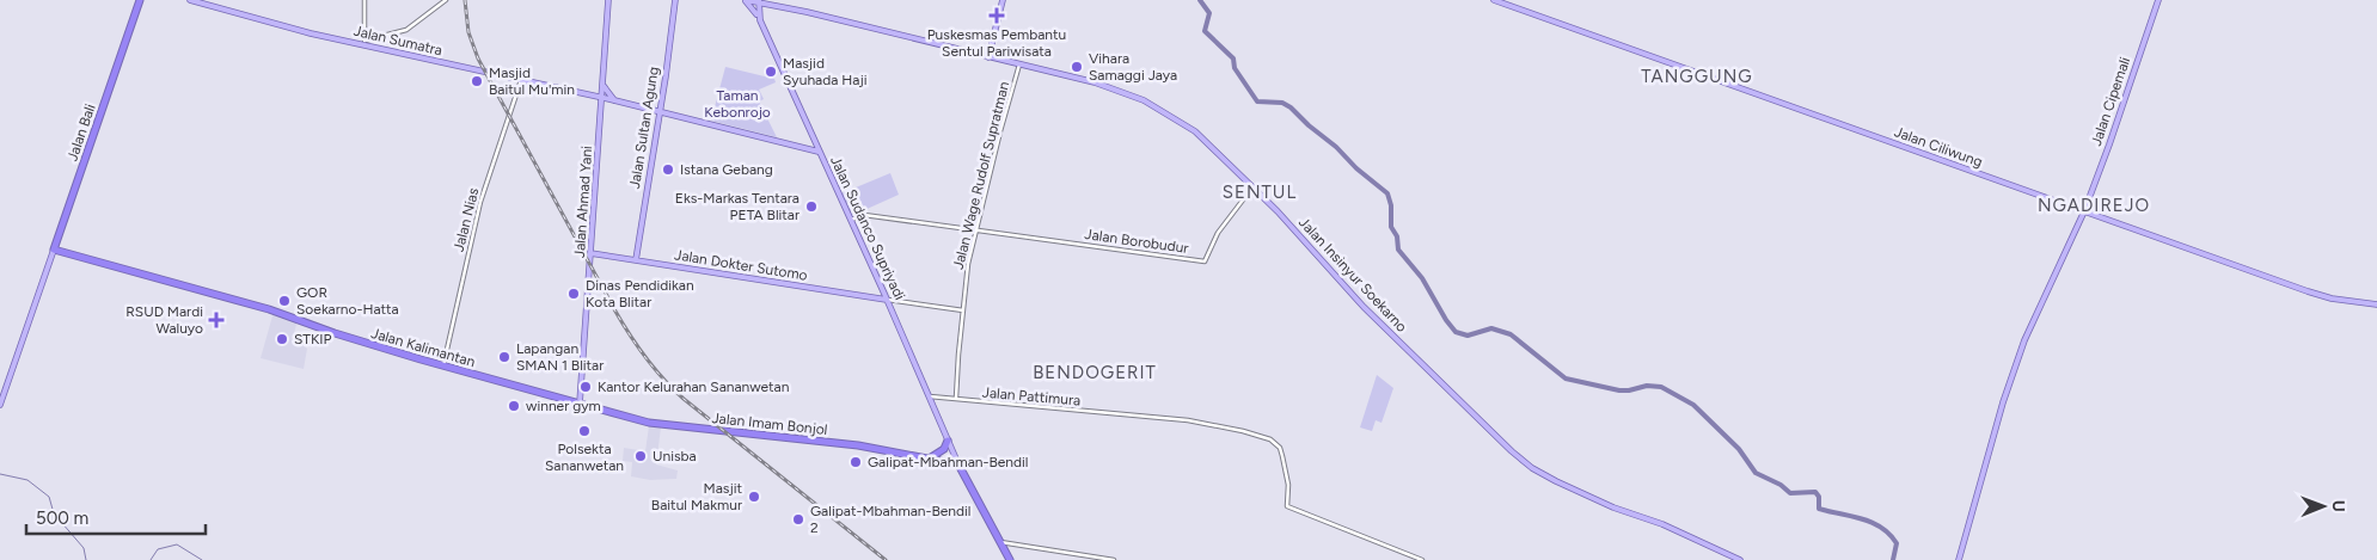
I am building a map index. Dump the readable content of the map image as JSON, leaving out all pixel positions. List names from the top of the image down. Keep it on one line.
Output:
{"streets":{"highway":["Jalan Bali","Jalan Kalimantan","Jalan Imam Bonjol"],"main road":["Jalan Sumatra","Jalan Cipemali","Jalan Sultan Agung","Jalan Ciliwung","Jalan Ahmad Yani","Jalan Sudanco Supriyadi","Jalan Dokter Sutomo","Jalan Insinyur Soekarno"],"street":["Jalan Wage Rudolf Supratman","Jalan Nias","Jalan Borobudur","Jalan Pattimura"]},"crossings":[["Jalan Sumatra","Jalan Sultan Agung"],["Jalan Sumatra","Jalan Ahmad Yani"],["Jalan Sumatra","Jalan Nias"],["Jalan Sumatra","Jalan Sudanco Supriyadi"],["Jalan Cipemali","Jalan Ciliwung"],["Jalan Sultan Agung","Jalan Dokter Sutomo"],["Jalan Bali","Jalan Kalimantan"],["Jalan Wage Rudolf Supratman","Jalan Borobudur"],["Jalan Wage Rudolf Supratman","Jalan Insinyur Soekarno"],["Jalan Wage Rudolf Supratman","Jalan Pattimura"],["Jalan Ahmad Yani","Jalan Dokter Sutomo"],["Jalan Ahmad Yani","Jalan Kalimantan"],["Jalan Ahmad Yani","Jalan Imam Bonjol"],["Jalan Nias","Jalan Kalimantan"],["Jalan Sudanco Supriyadi","Jalan Dokter Sutomo"],["Jalan Sudanco Supriyadi","Jalan Insinyur Soekarno"],["Jalan Sudanco Supriyadi","Jalan Pattimura"],["Jalan Sudanco Supriyadi","Jalan Imam Bonjol"],["Jalan Borobudur","Jalan Insinyur Soekarno"],["Jalan Kalimantan","Jalan Imam Bonjol"]],"districts":["TANGGUNG","SENTUL","NGADIREJO","BENDOGERIT"],"parks":["Taman Kebonrojo"],"places":{"health":["Puskesmas Pembantu Sentul Pariwisata","RSUD Mardi Waluyo"],"other":["Vihara Samaggi Jaya","Masjid Syuhada Haji","Masjid Baitul Mu'min","Istana Gebang","Eks-Markas Tentara PETA Blitar","Dinas Pendidikan Kota Blitar","GOR Soekarno-Hatta","STKIP","Lapangan SMAN 1 Blitar","Kantor Kelurahan Sananwetan","winner gym","Polsekta Sananwetan","Unisba","Galipat-Mbahman-Bendil","Masjit Baitul Makmur","Galipat-Mbahman-Bendil 2"]},"scale_bar":"500 m","north":"right"}
